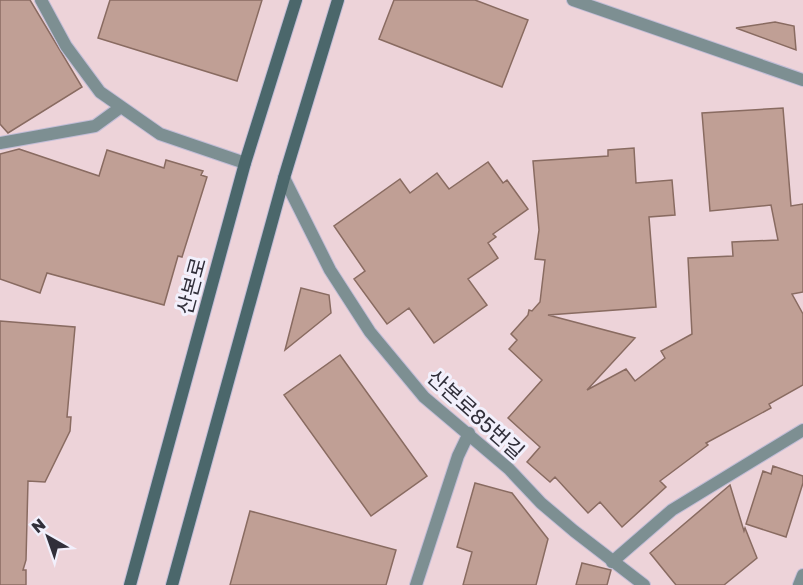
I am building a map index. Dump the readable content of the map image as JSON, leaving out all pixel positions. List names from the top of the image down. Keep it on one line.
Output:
{"streets":{"street":["산본로","산본로85번길"]},"north":"top left"}
